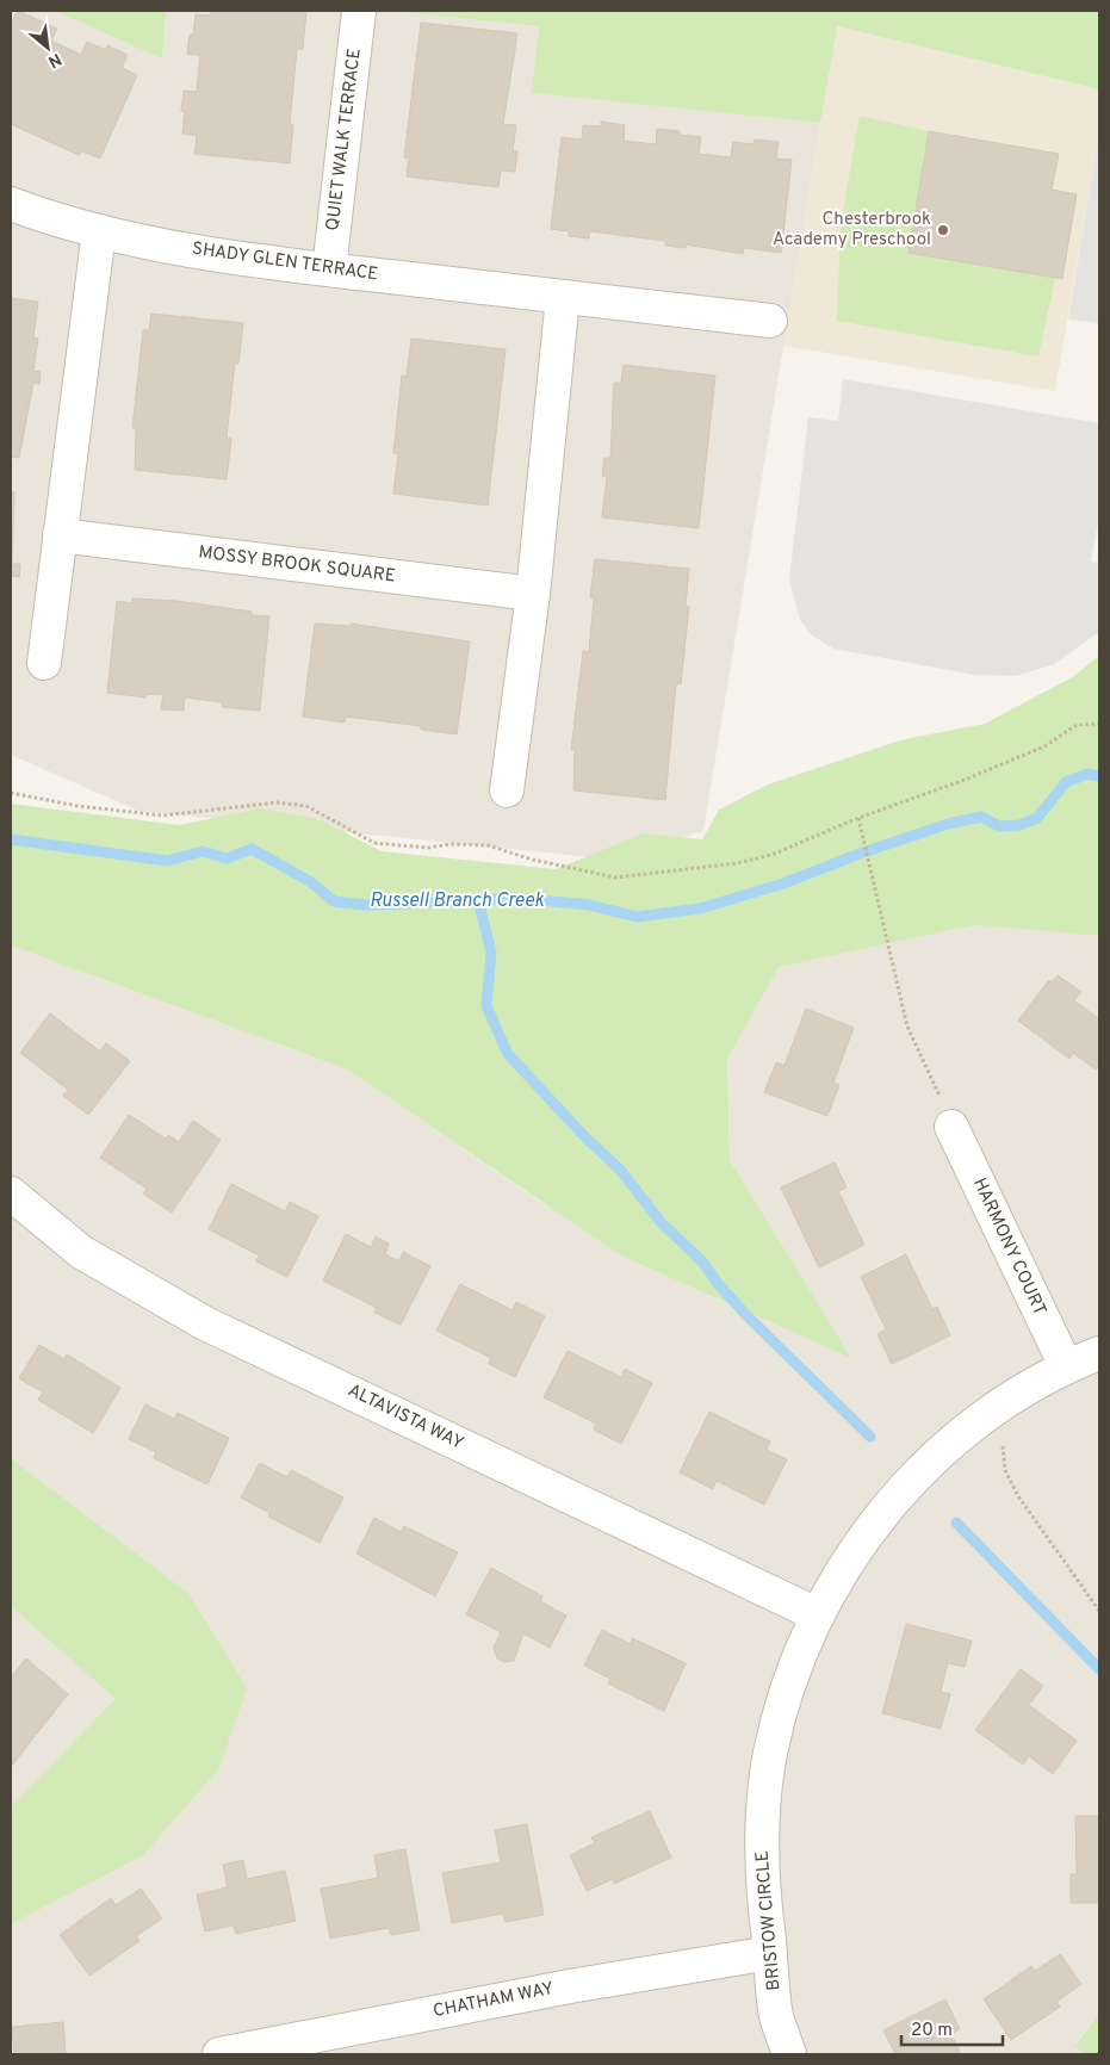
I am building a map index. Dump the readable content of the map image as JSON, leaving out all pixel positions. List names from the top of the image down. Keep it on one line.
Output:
{"streets":{"street":["QUIET WALK TERRACE","SHADY GLEN TERRACE","MOSSY BROOK SQUARE","HARMONY COURT","ALTAVISTA WAY","BRISTOW CIRCLE","CHATHAM WAY"]},"crossings":[["QUIET WALK TERRACE","SHADY GLEN TERRACE"],["HARMONY COURT","BRISTOW CIRCLE"],["ALTAVISTA WAY","BRISTOW CIRCLE"],["BRISTOW CIRCLE","CHATHAM WAY"]],"water":["Russell Branch Creek"],"places":["Chesterbrook Academy Preschool"],"scale_bar":"20 m","north":"bottom right"}
